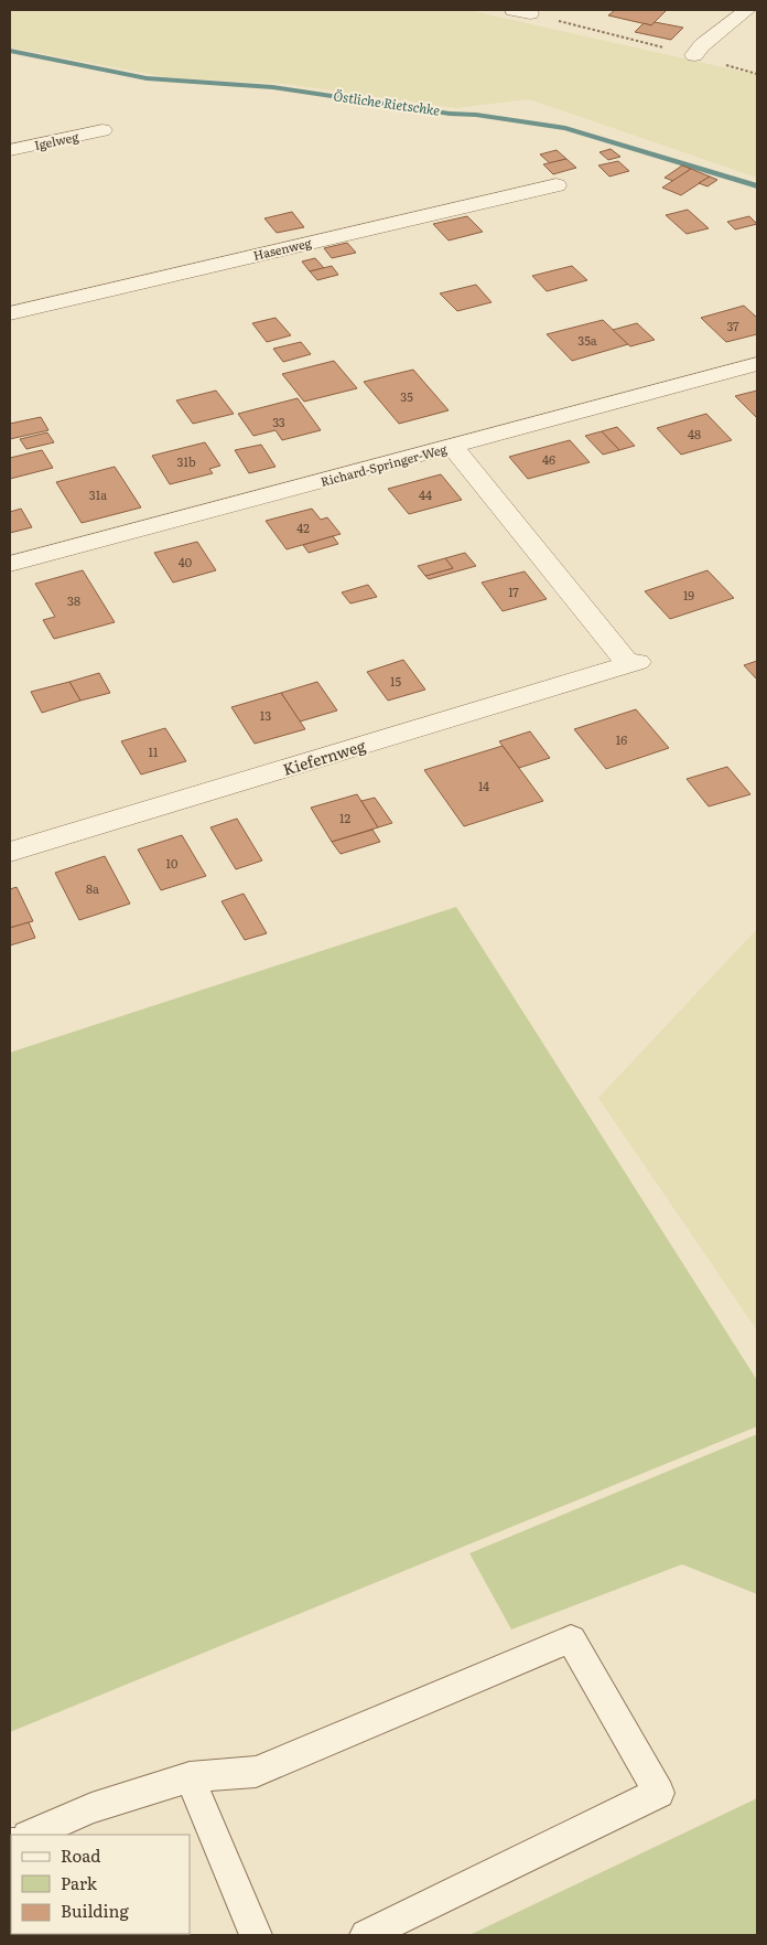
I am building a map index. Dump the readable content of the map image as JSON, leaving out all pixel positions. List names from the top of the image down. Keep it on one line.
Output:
{"streets":{"street":["Igelweg","Hasenweg","Richard-Springer-Weg","Kiefernweg"]},"crossings":[["Richard-Springer-Weg","Kiefernweg"]],"water":["Östliche Rietschke"],"house_numbers":["37","35a","35","33","48","46","31b","31a","44","42","40","17","19","38","15","13","16","11","14","12","10","8a"],"legend":["Road","Park","Building"]}
